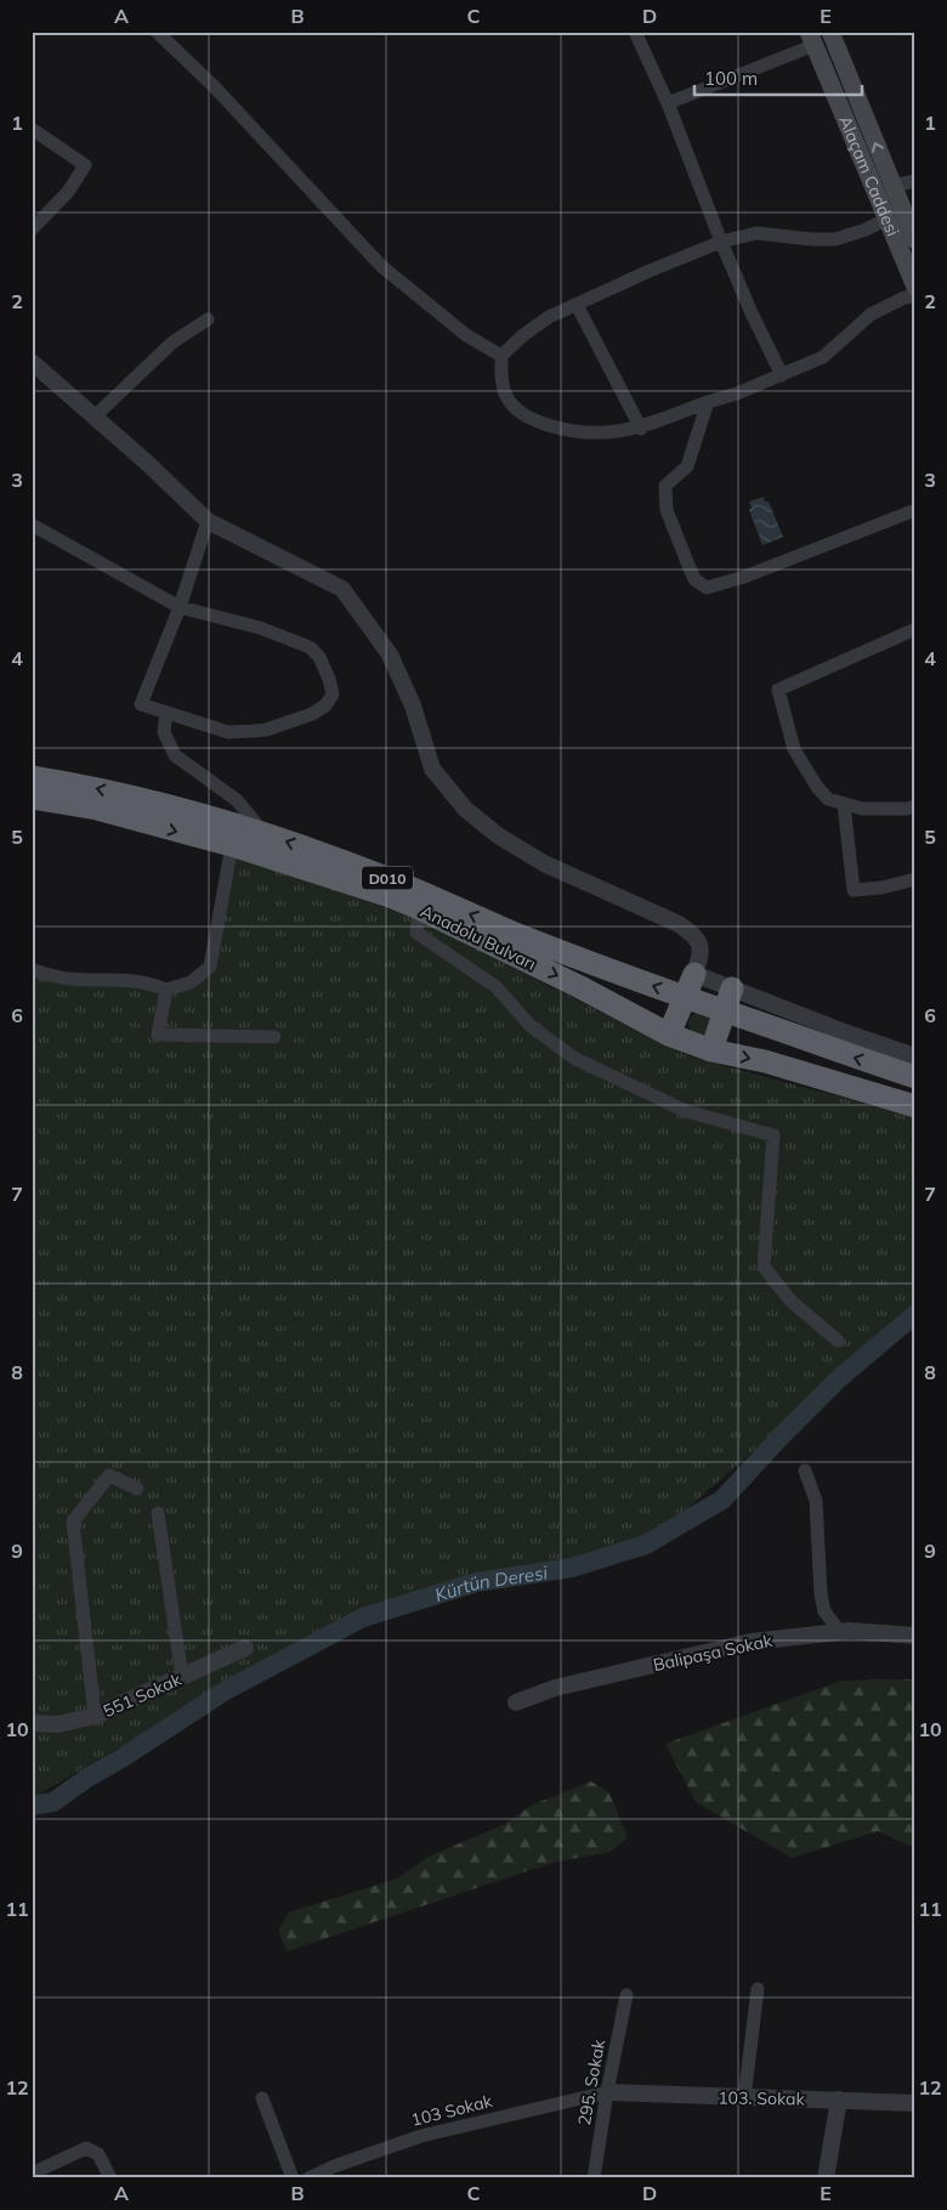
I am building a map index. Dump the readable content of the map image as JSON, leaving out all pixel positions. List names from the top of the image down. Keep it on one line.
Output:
{"streets":{"highway":["D010","Anadolu Bulvarı"],"main road":["Alaçam Caddesi"],"street":["Balipaşa Sokak","551 Sokak","295. Sokak","103. Sokak","103 Sokak"]},"crossings":[["295. Sokak","103. Sokak"],["295. Sokak","103 Sokak"],["103. Sokak","103 Sokak"]],"water":["Kürtün Deresi"],"scale_bar":"100 m","grid":{"columns":["A","B","C","D","E"],"rows":["1","2","3","4","5","6","7","8","9","10","11","12"]}}
